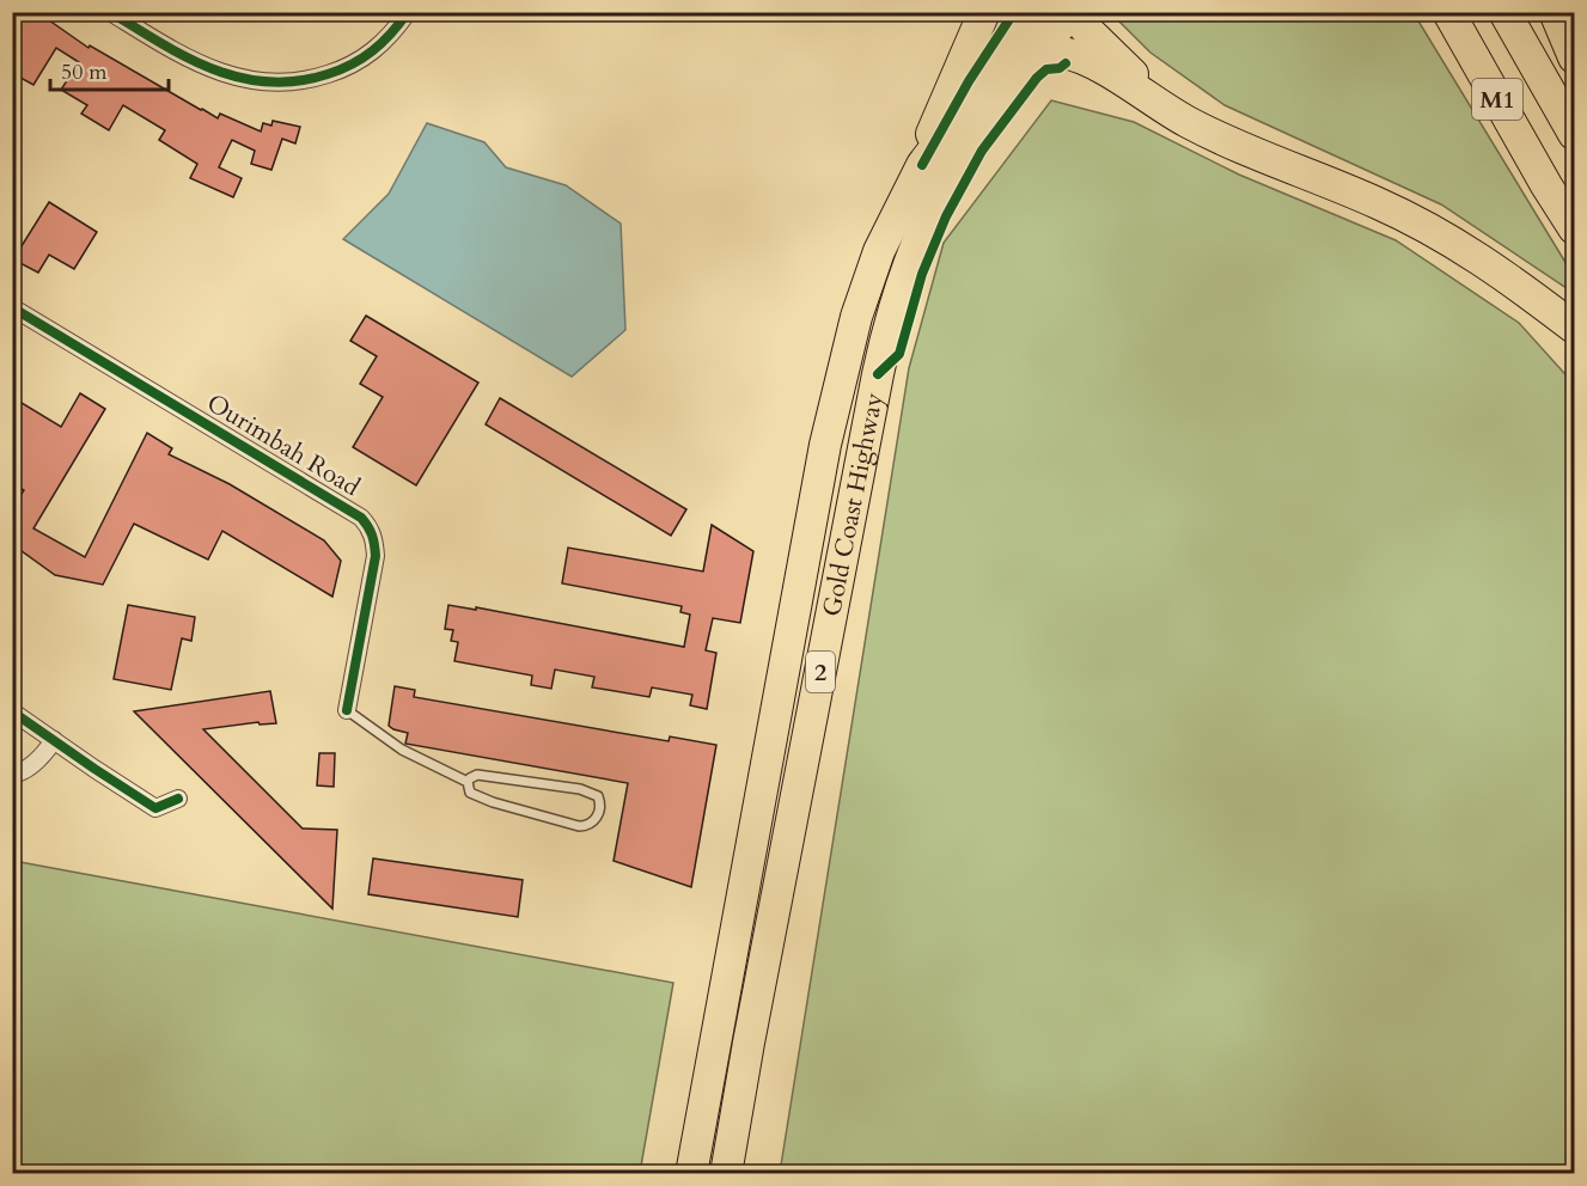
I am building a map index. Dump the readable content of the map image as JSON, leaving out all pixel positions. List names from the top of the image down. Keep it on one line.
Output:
{"streets":{"highway":["M1","Gold Coast Highway","2"],"street":["Ourimbah Road"]},"scale_bar":"50 m"}
